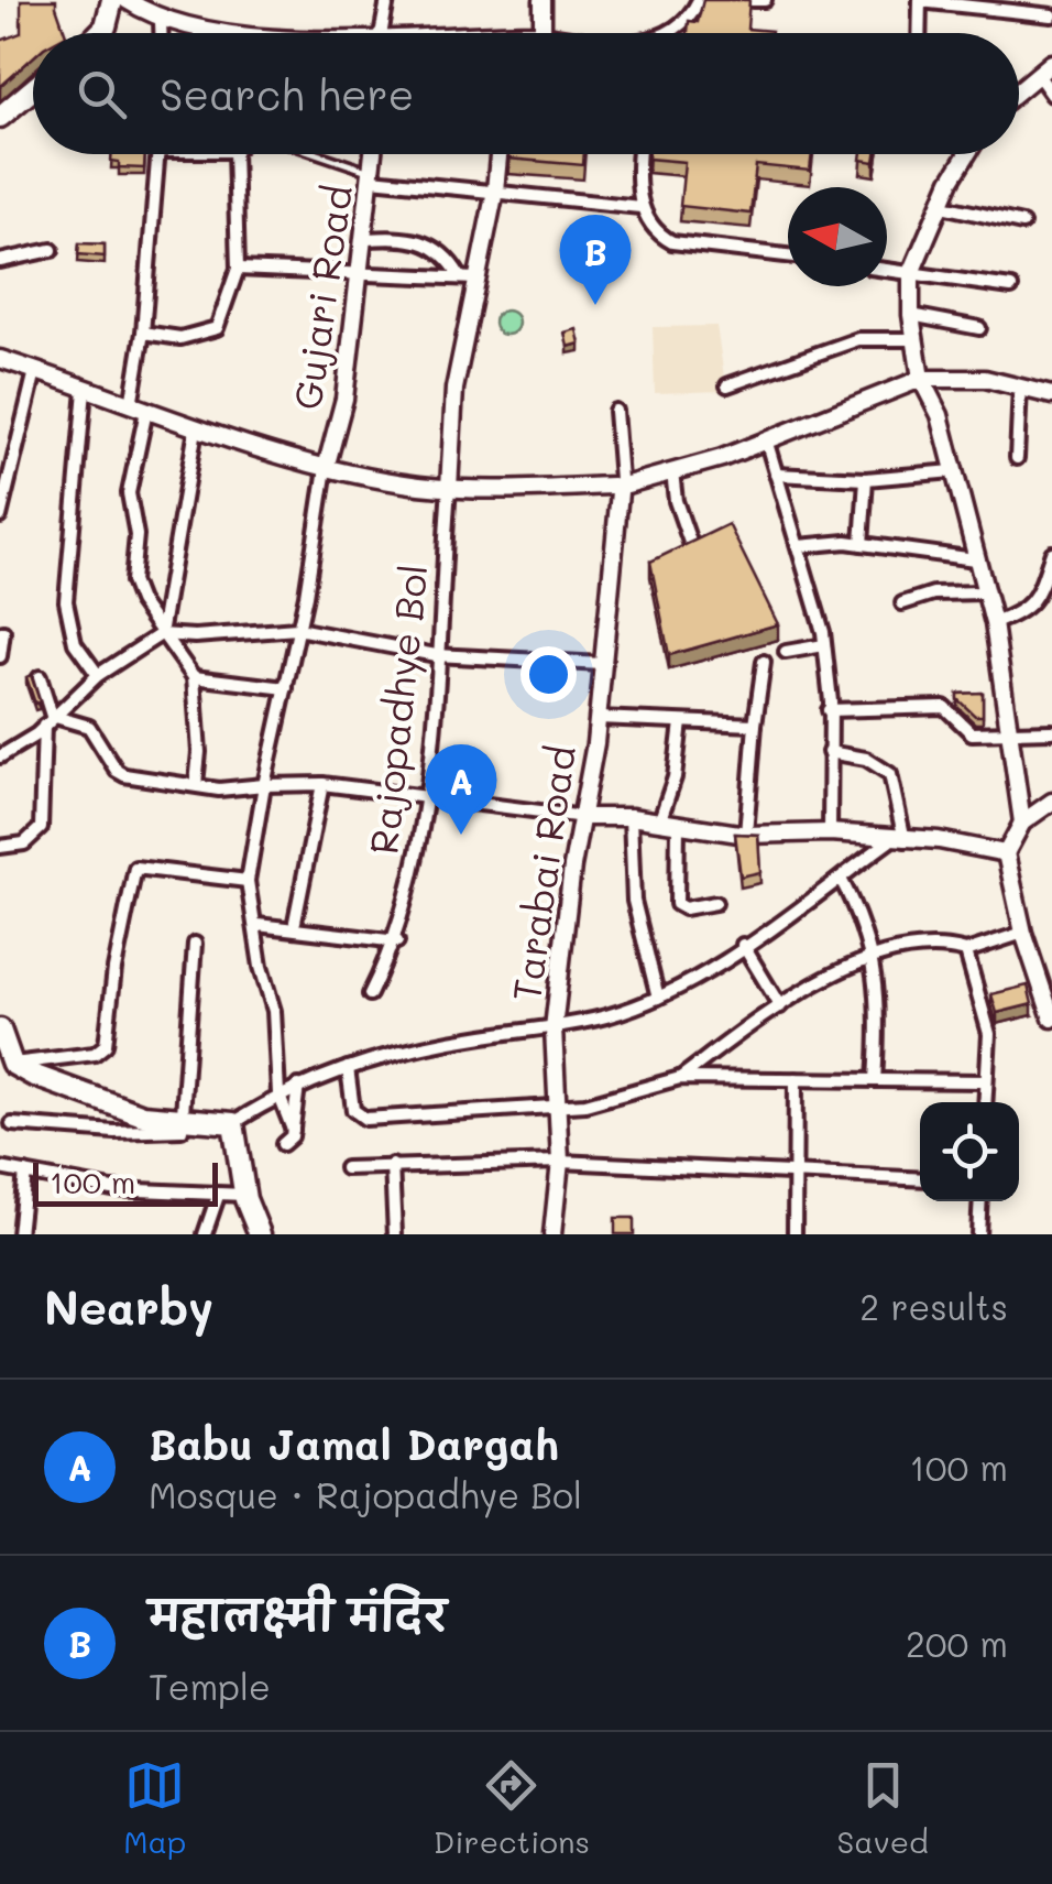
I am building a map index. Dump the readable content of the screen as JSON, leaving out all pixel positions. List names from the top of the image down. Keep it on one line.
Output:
{"streets":{"street":["Gujari Road","Rajopadhye Bol","Tarabai Road"]},"scale_bar":"100 m","north":"left","page":{"search":"Search here","pins":["B","A"],"scale":"100 m","heading":["Nearby","2 results"],"list":[{"mark":"A","name":"Babu Jamal Dargah","note":"Mosque · Rajopadhye Bol","value":"100 m"},{"mark":"B","name":"महालक्ष्मी मंदिर","note":"Temple","value":"200 m"}],"nav":["Map","Directions","Saved"]}}
